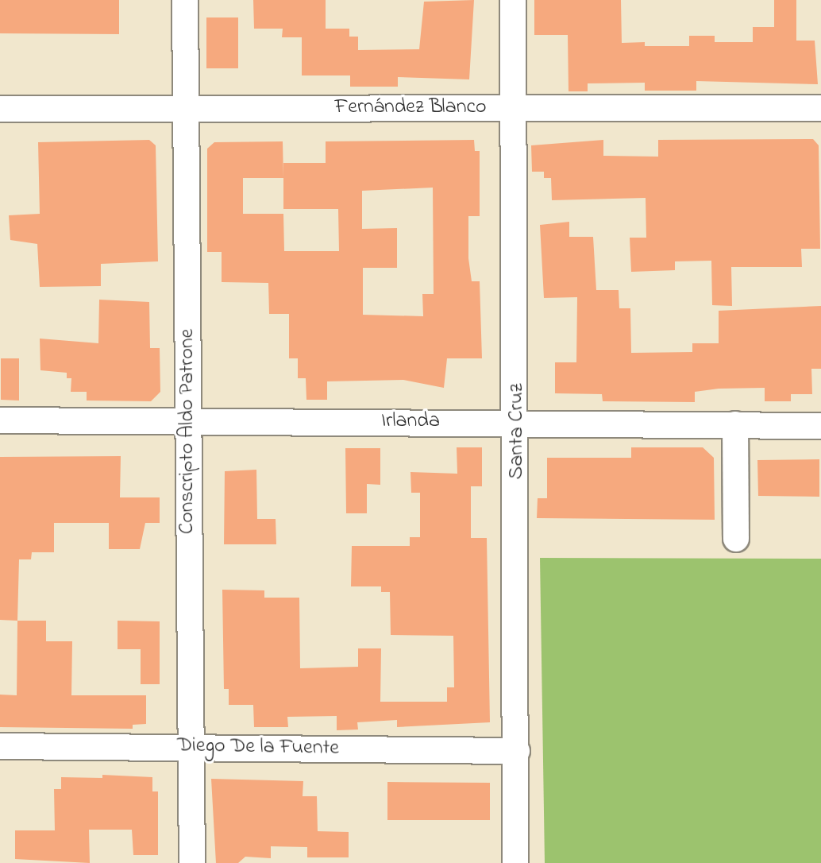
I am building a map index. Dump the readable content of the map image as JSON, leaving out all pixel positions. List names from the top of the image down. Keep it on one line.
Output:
{"streets":{"street":["Fernández Blanco","Irlanda","Conscripto Aldo Patrone","Santa Cruz","Diego De la Fuente"]},"crossings":[["Fernández Blanco","Conscripto Aldo Patrone"],["Fernández Blanco","Santa Cruz"],["Irlanda","Conscripto Aldo Patrone"],["Irlanda","Santa Cruz"],["Conscripto Aldo Patrone","Diego De la Fuente"],["Santa Cruz","Diego De la Fuente"]]}
